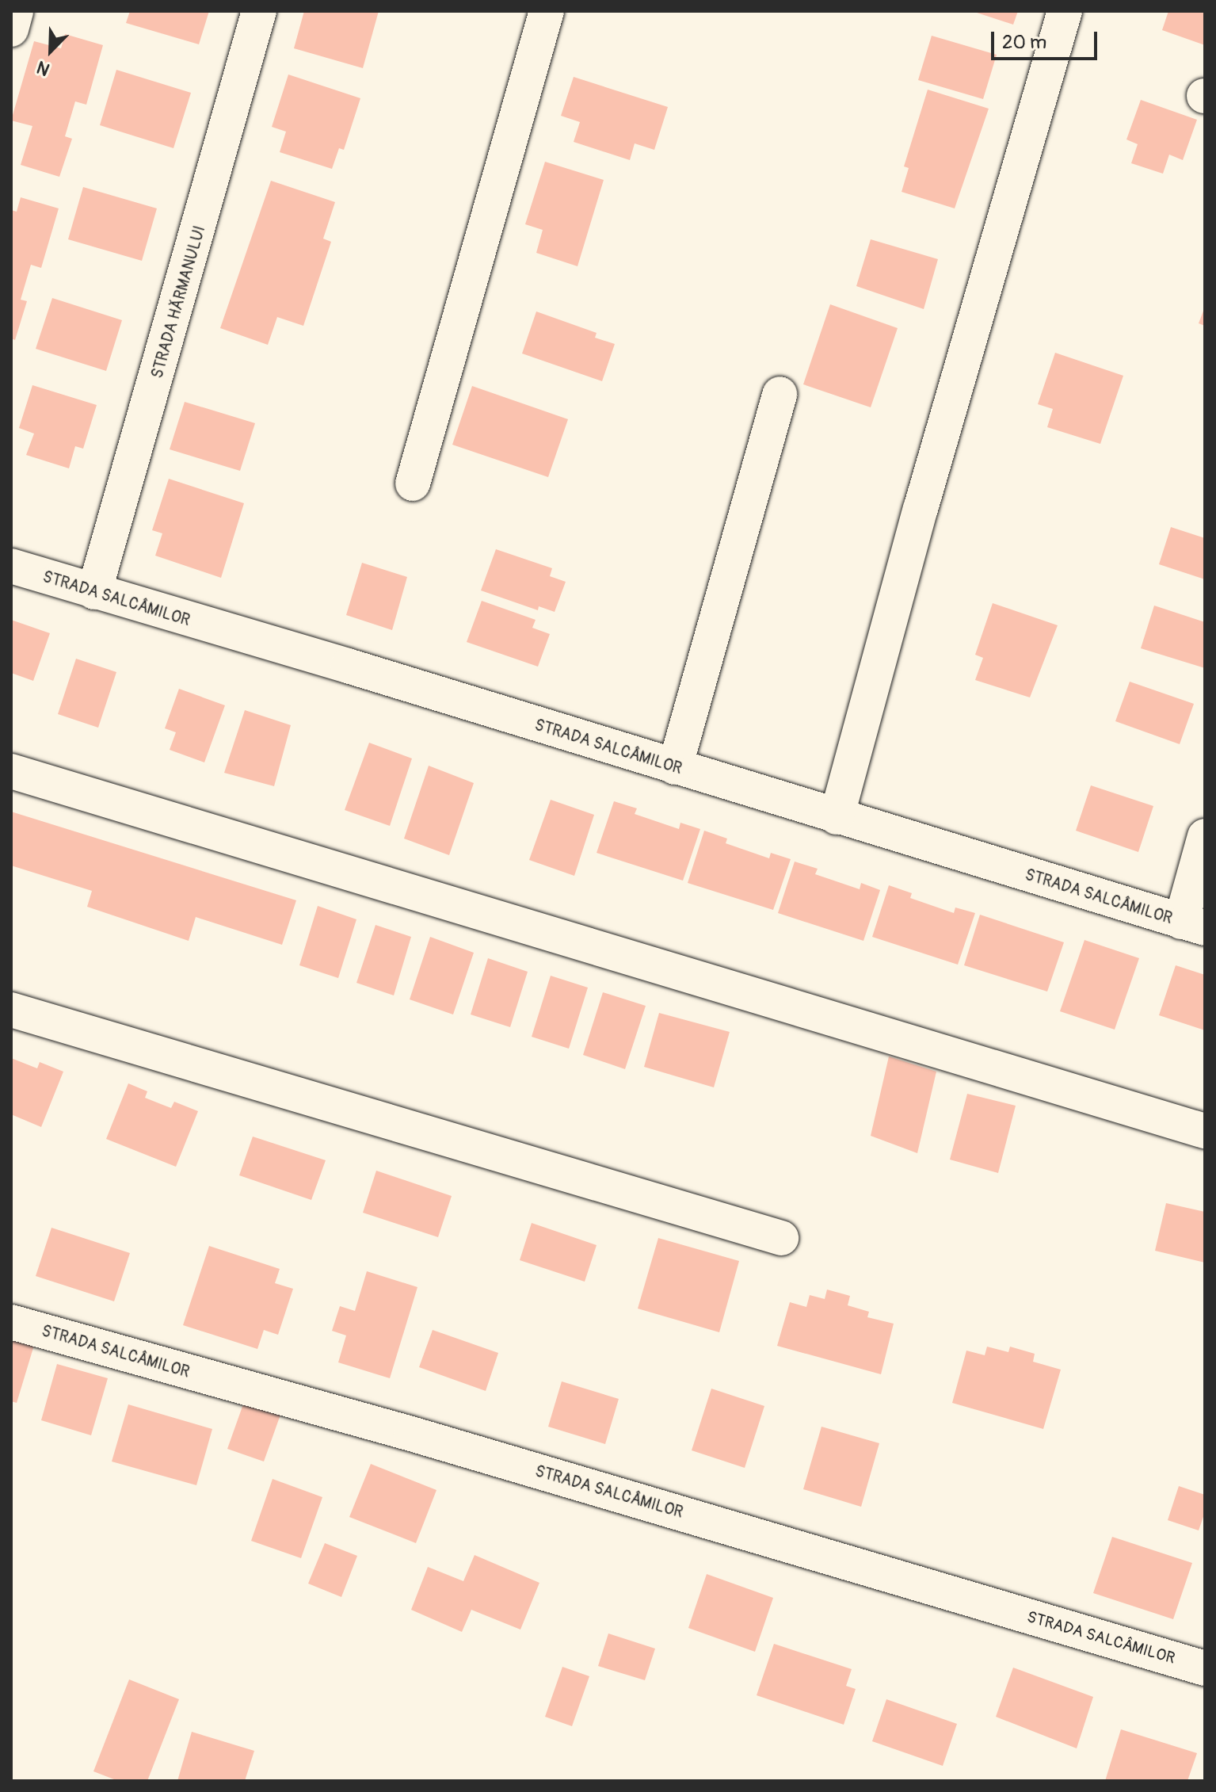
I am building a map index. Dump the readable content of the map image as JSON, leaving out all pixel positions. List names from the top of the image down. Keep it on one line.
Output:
{"streets":{"street":["STRADA HĂRMANULUI","STRADA SALCÂMILOR"]},"crossings":[["STRADA HĂRMANULUI","STRADA SALCÂMILOR"]],"scale_bar":"20 m","north":"bottom left"}
